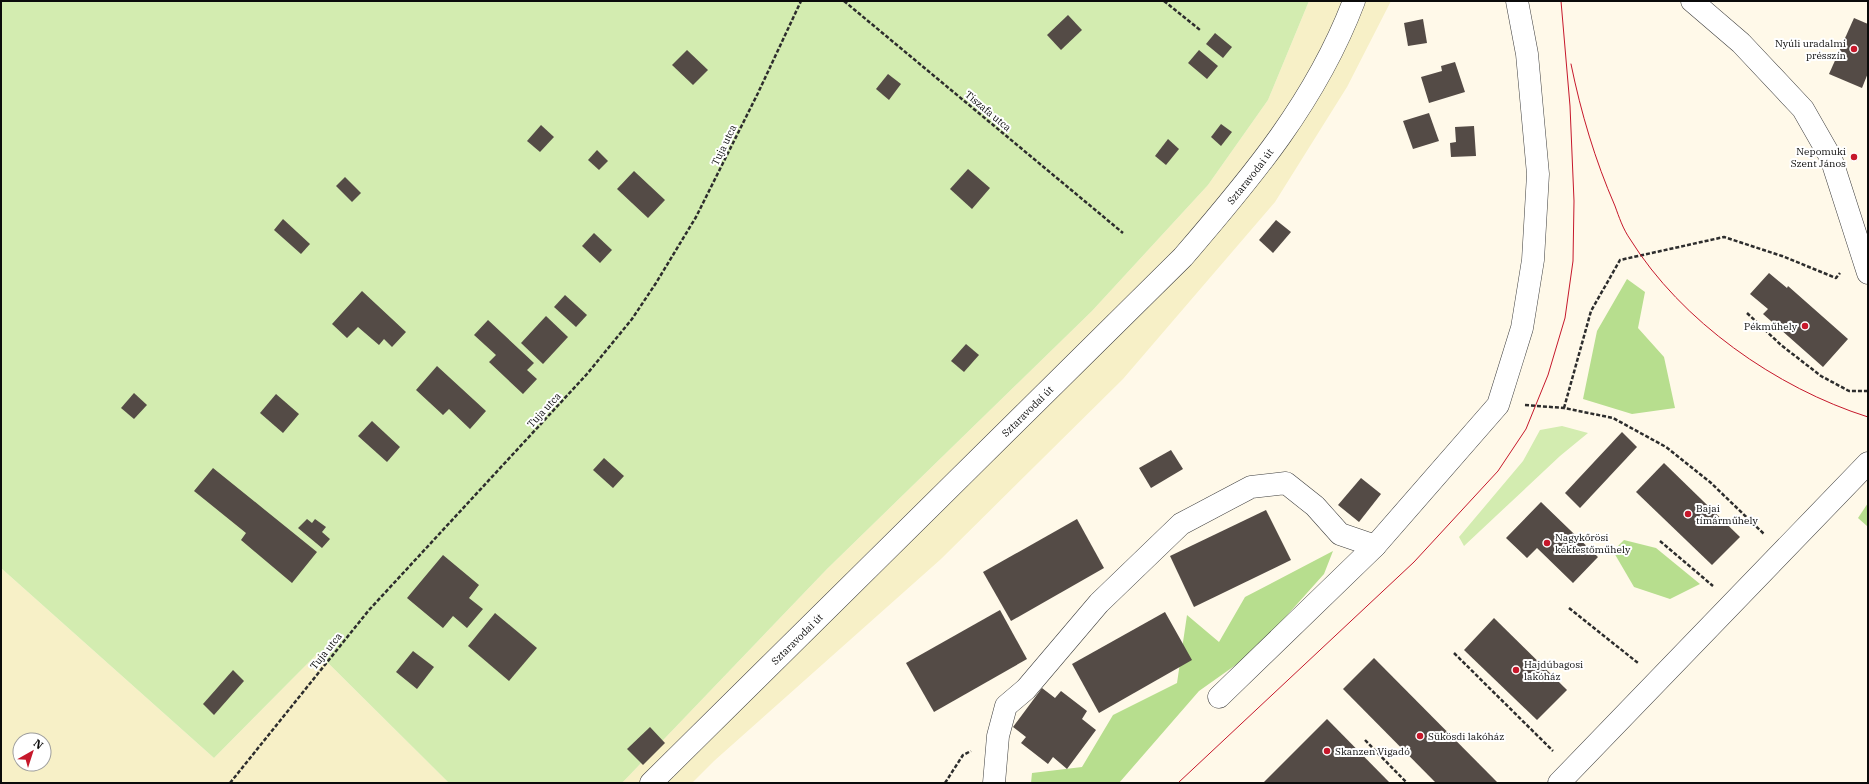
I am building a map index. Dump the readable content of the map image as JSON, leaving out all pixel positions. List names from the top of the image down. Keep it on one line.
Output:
{"streets":{"street":["Sztaravodai út"],"path":["Tiszafa utca","Tuja utca"]},"places":["Nyúli uradalmi présszín","Nepomuki Szent János","Pékműhely","Bajai tímárműhely","Nagykőrösi kékfestőműhely","Hajdúbagosi lakóház","Sükösdi lakóház","Skanzen Vigadó"],"north":"top right"}
